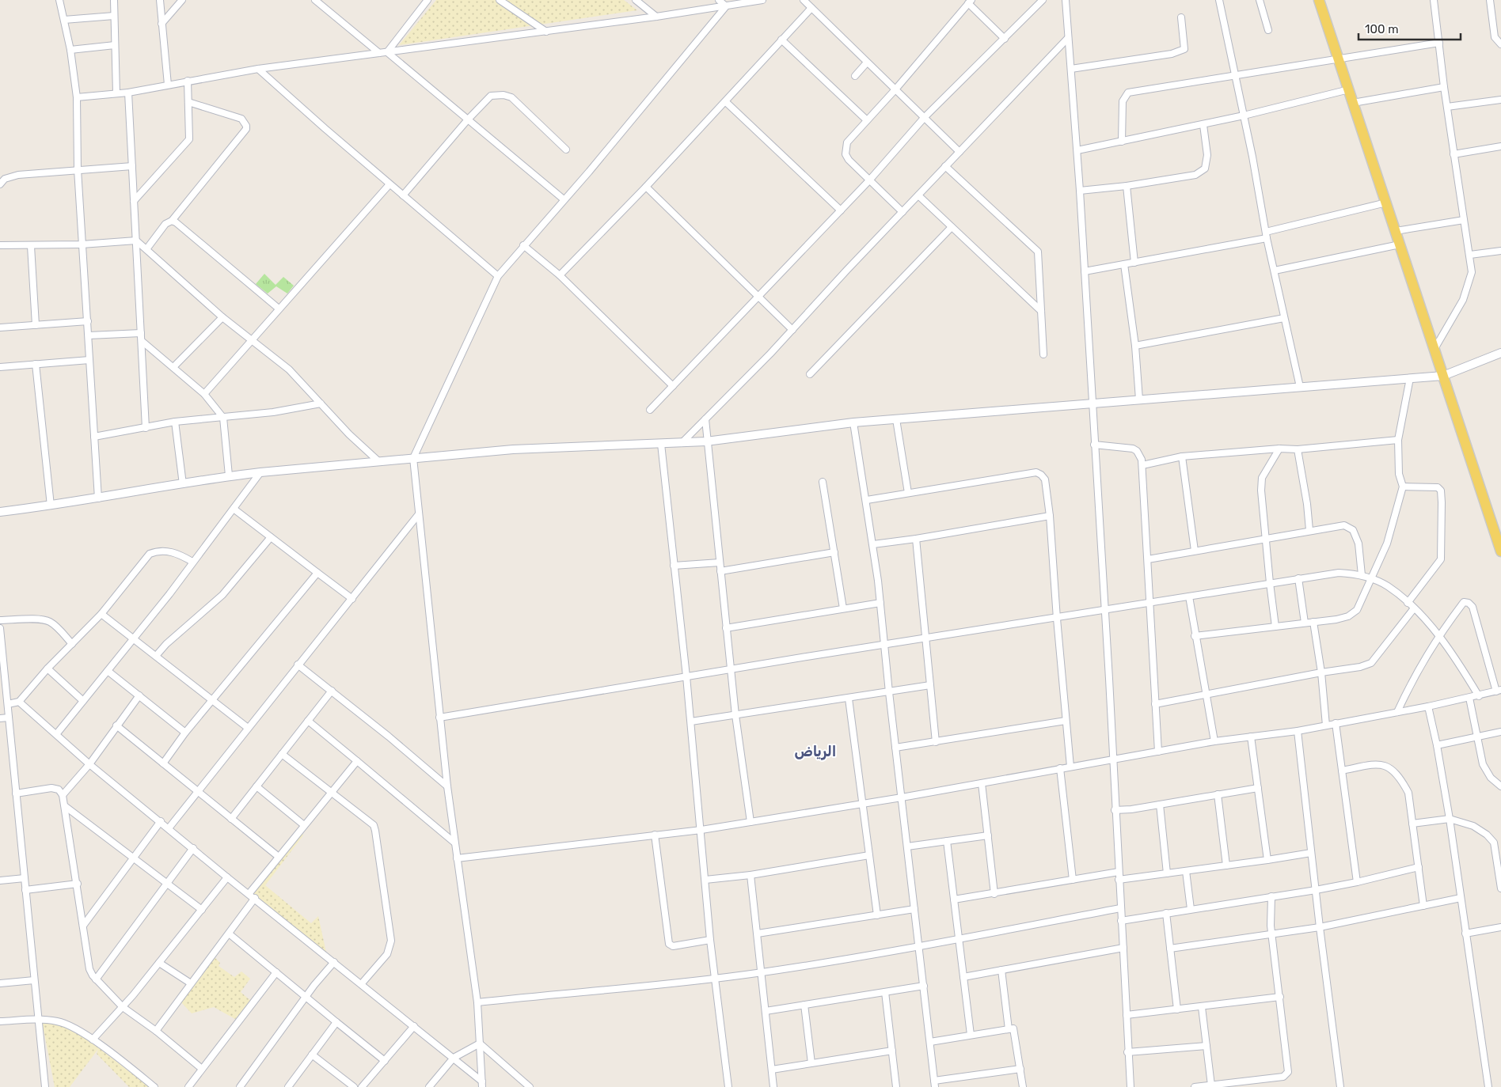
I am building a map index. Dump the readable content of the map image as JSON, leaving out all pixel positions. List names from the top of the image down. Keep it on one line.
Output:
{"districts":["الرياض"],"scale_bar":"100 m"}
